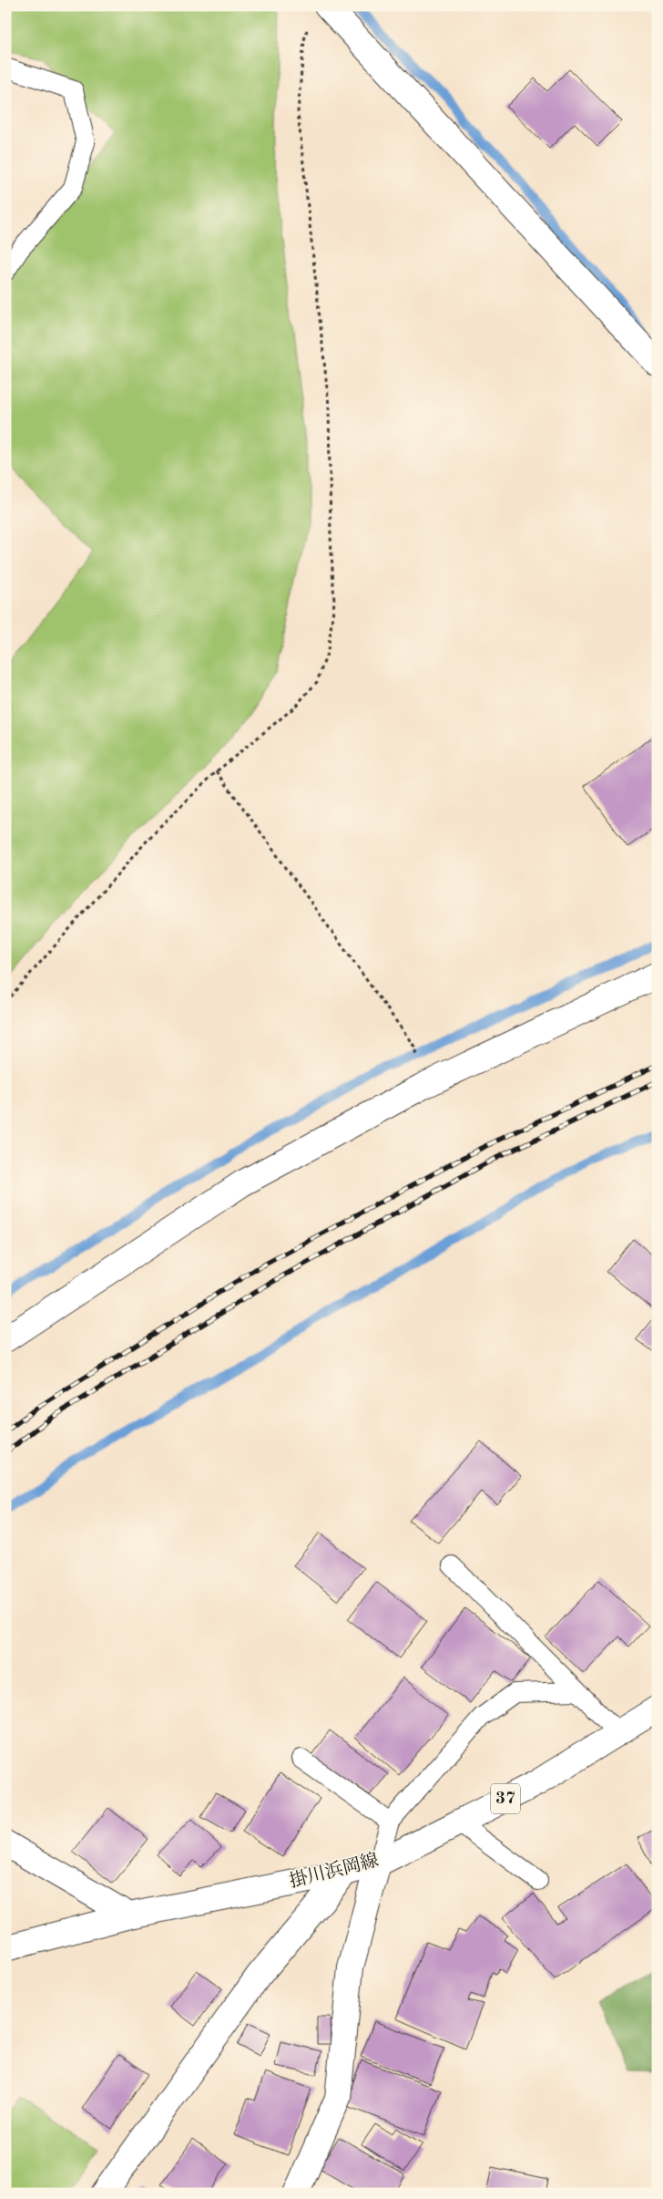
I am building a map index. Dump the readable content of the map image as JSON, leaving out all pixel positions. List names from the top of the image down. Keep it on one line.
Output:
{"streets":{"street":["37","掛川浜岡線"]}}
